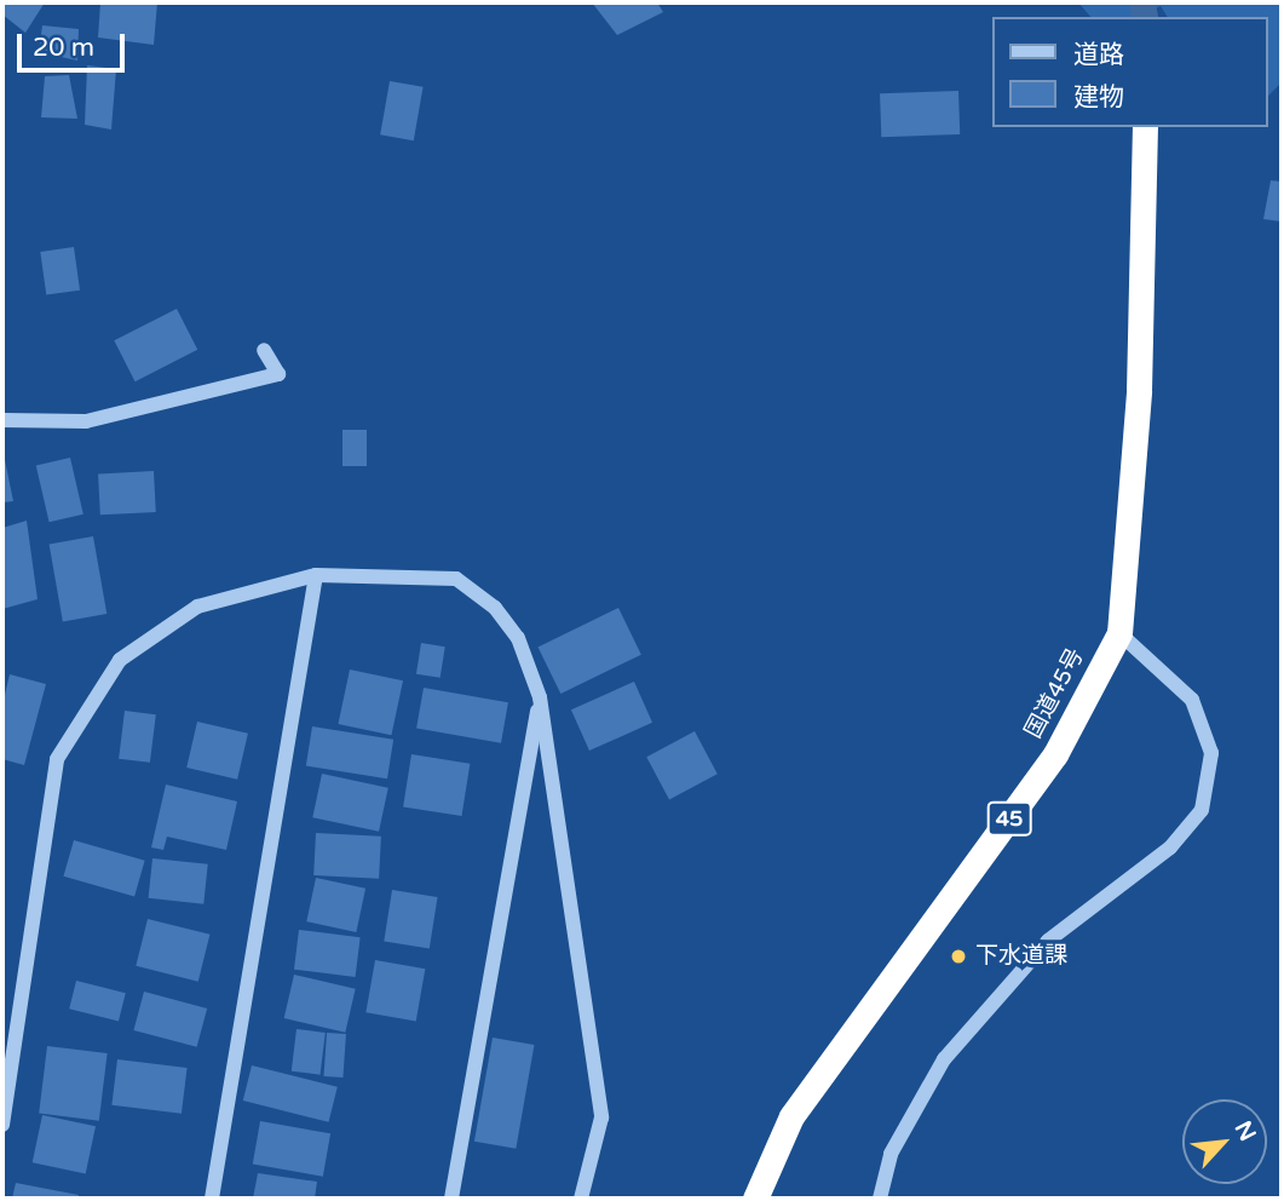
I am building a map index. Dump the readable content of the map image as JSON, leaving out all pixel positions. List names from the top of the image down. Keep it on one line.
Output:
{"streets":{"highway":["国道45号","45"]},"places":["下水道課"],"legend":["道路","建物"],"scale_bar":"20 m","north":"top right"}
